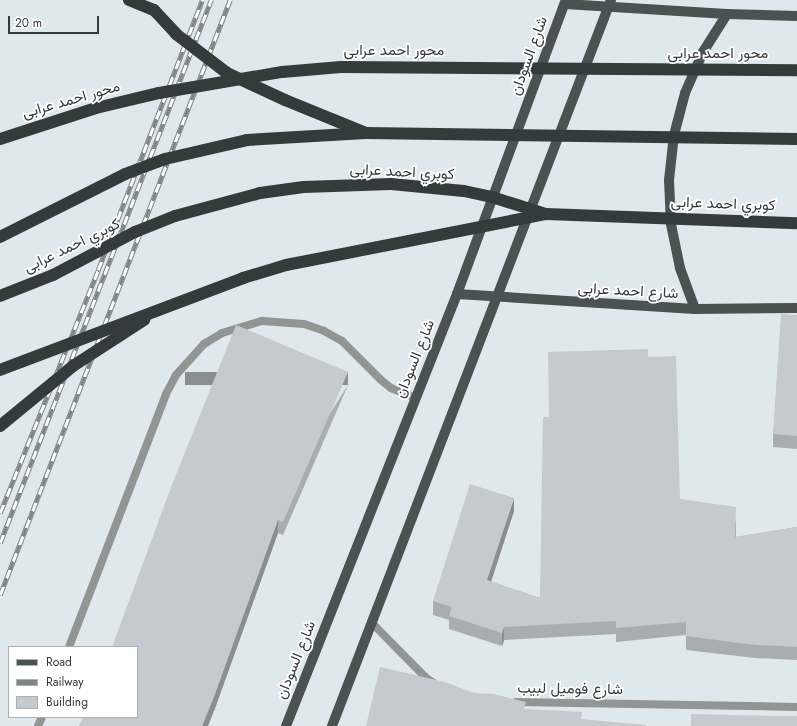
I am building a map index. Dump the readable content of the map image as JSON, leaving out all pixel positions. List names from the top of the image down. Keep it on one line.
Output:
{"streets":{"highway":["محور احمد عرابى","كوبري احمد عرابى"],"main road":["شارع السودان","شارع احمد عرابى"],"street":["شارع فوميل لبيب"]},"crossings":[["شارع السودان","شارع احمد عرابى"]],"legend":["Road","Railway","Building"],"scale_bar":"20 m"}
